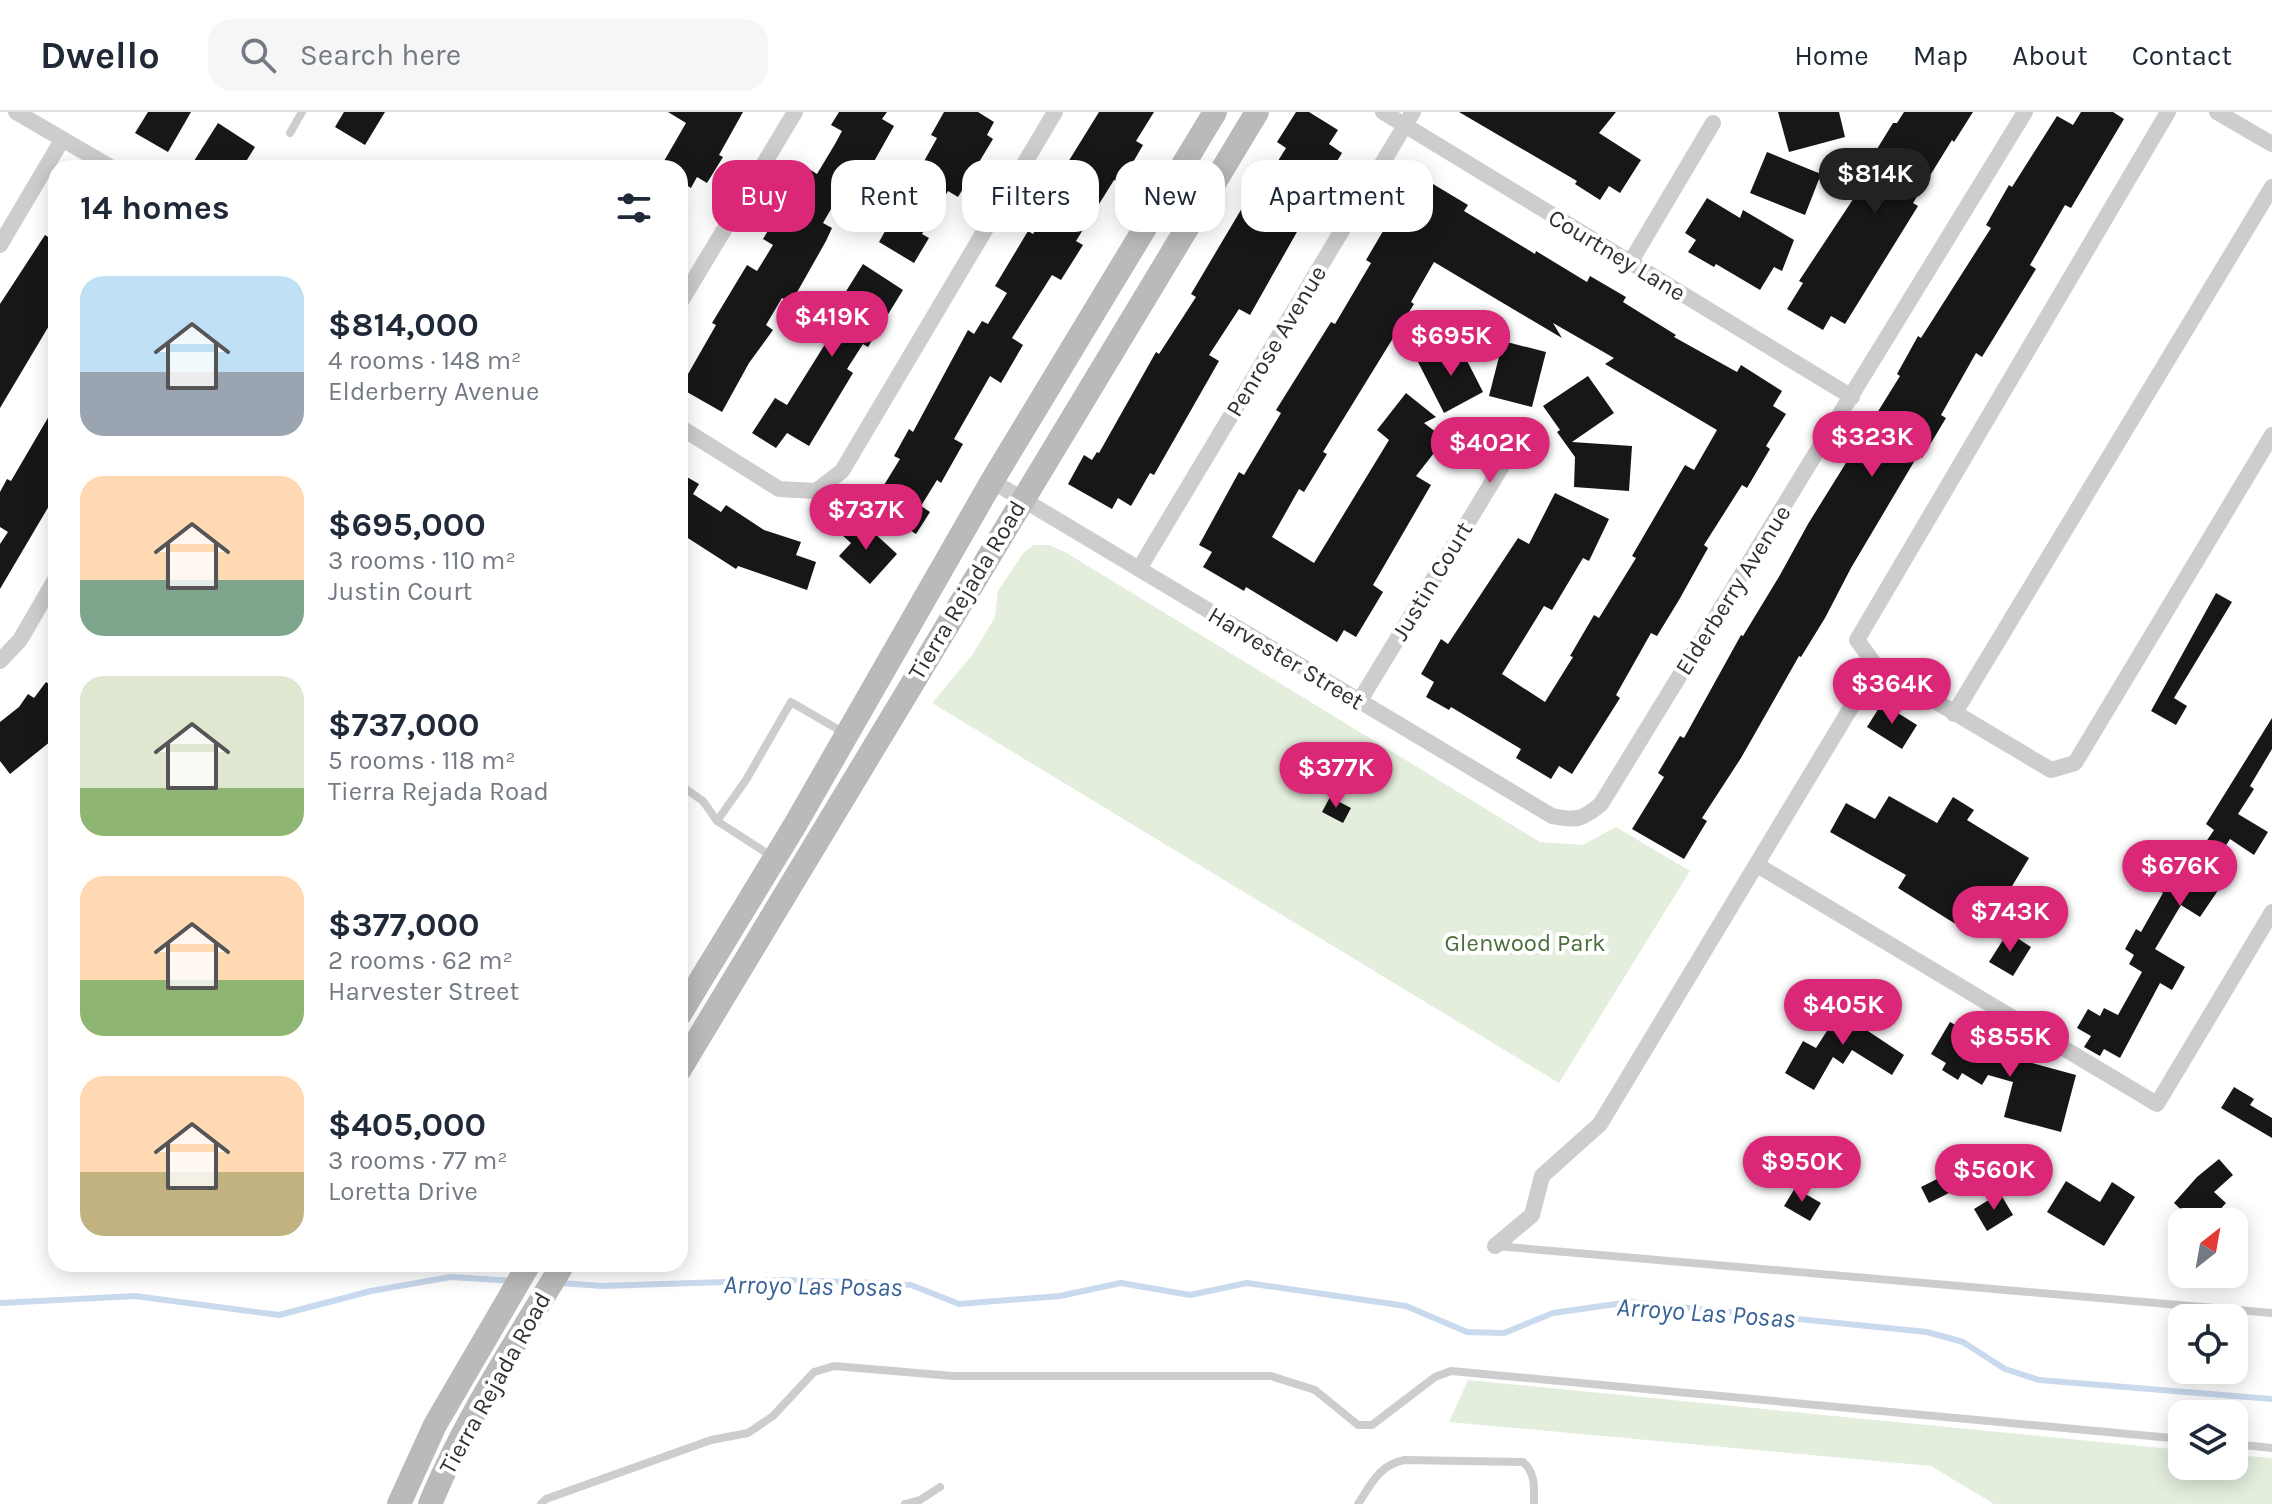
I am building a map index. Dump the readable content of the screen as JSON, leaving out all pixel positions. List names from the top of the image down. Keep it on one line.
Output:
{"streets":{"main road":["Tierra Rejada Road"],"street":["Courtney Lane","Penrose Avenue","Justin Court","Elderberry Avenue","Harvester Street"]},"crossings":[["Courtney Lane","Penrose Avenue"],["Courtney Lane","Elderberry Avenue"],["Penrose Avenue","Harvester Street"],["Justin Court","Harvester Street"],["Tierra Rejada Road","Harvester Street"],["Elderberry Avenue","Harvester Street"]],"water":["Arroyo Las Posas"],"parks":["Glenwood Park"],"north":"top right","page":{"header":"Dwello","search":"Search here","nav":["Home","Map","About","Contact"],"price":["$814K","$419K","$695K","$323K","$402K","$737K","$364K","$377K","$676K","$743K","$405K","$855K","$950K","$560K"],"chip":["Buy","Rent","Filters","New","Apartment"],"heading":"14 homes","list":[{"name":"$814,000","note":"4 rooms · 148 m² · Elderberry Avenue"},{"name":"$695,000","note":"3 rooms · 110 m² · Justin Court"},{"name":"$737,000","note":"5 rooms · 118 m² · Tierra Rejada Road"},{"name":"$377,000","note":"2 rooms · 62 m² · Harvester Street"},{"name":"$405,000","note":"3 rooms · 77 m² · Loretta Drive"}]}}
